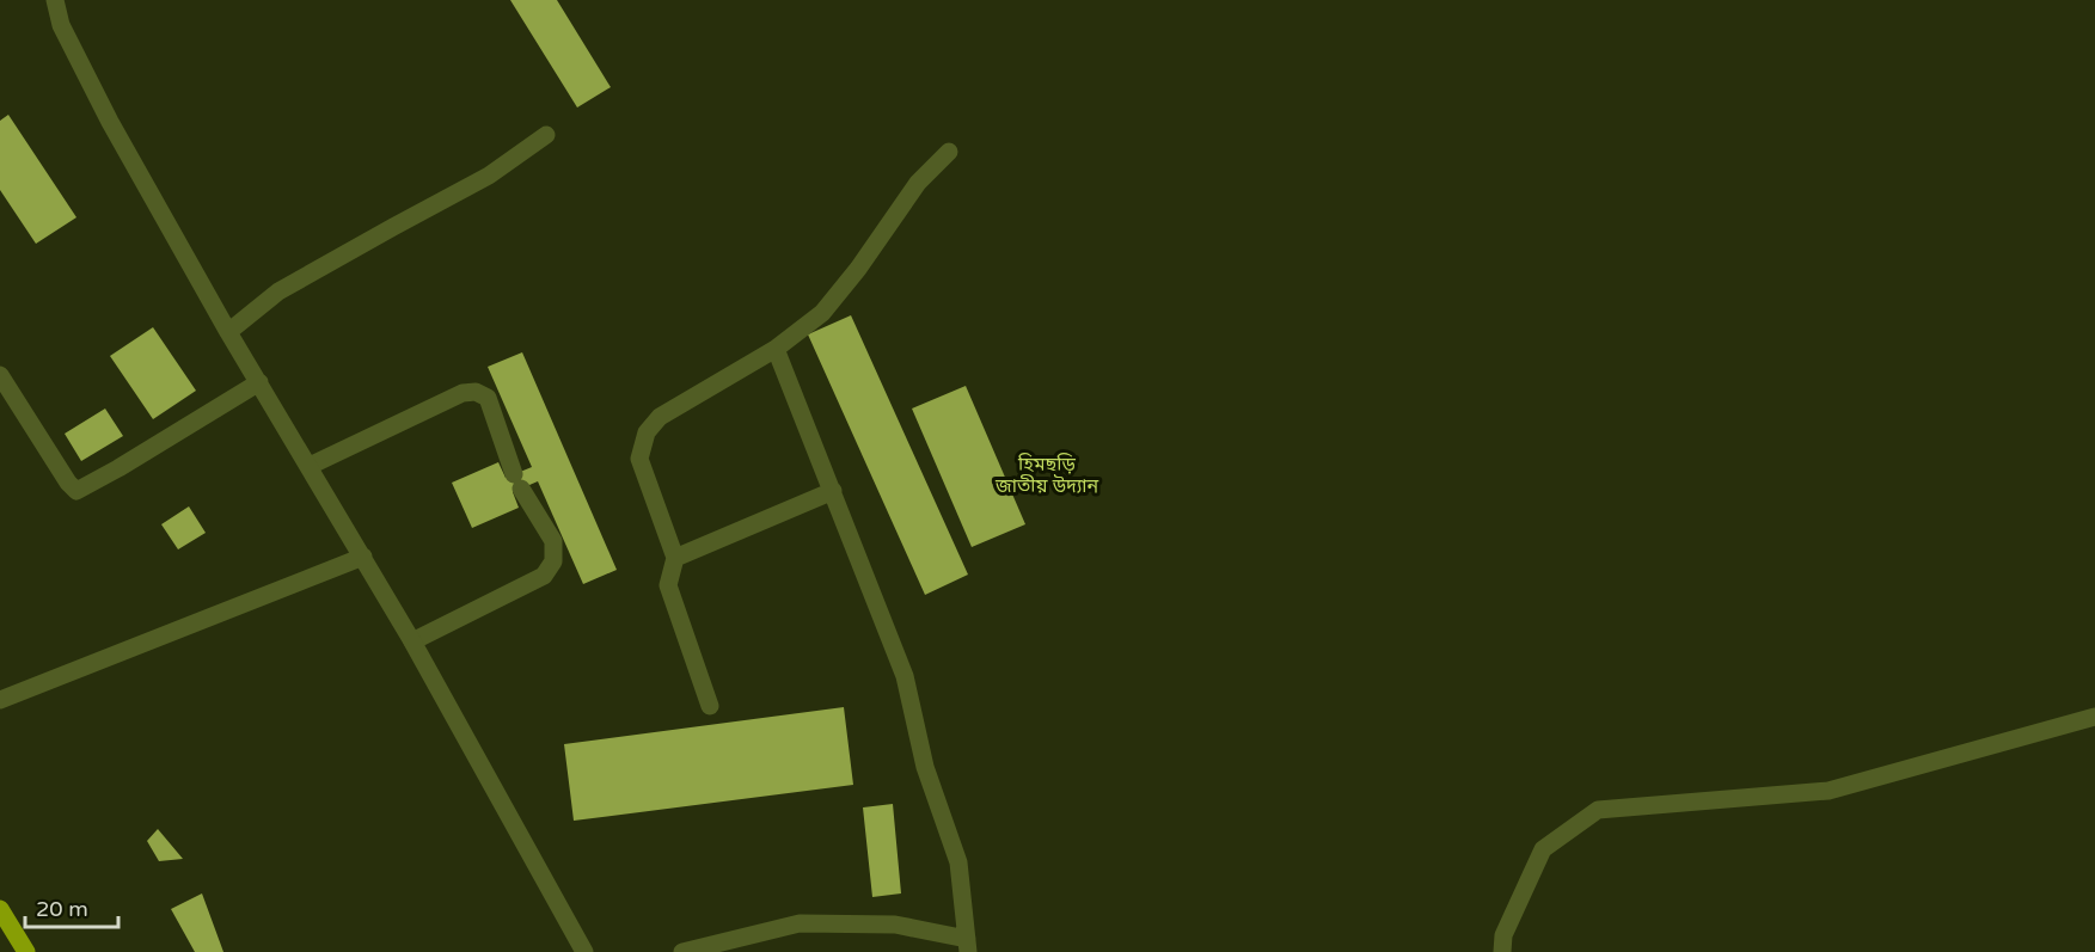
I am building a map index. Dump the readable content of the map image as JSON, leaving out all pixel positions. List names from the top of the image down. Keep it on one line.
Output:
{"parks":["হিমছড়ি জাতীয় উদ্যান"],"scale_bar":"20 m"}
